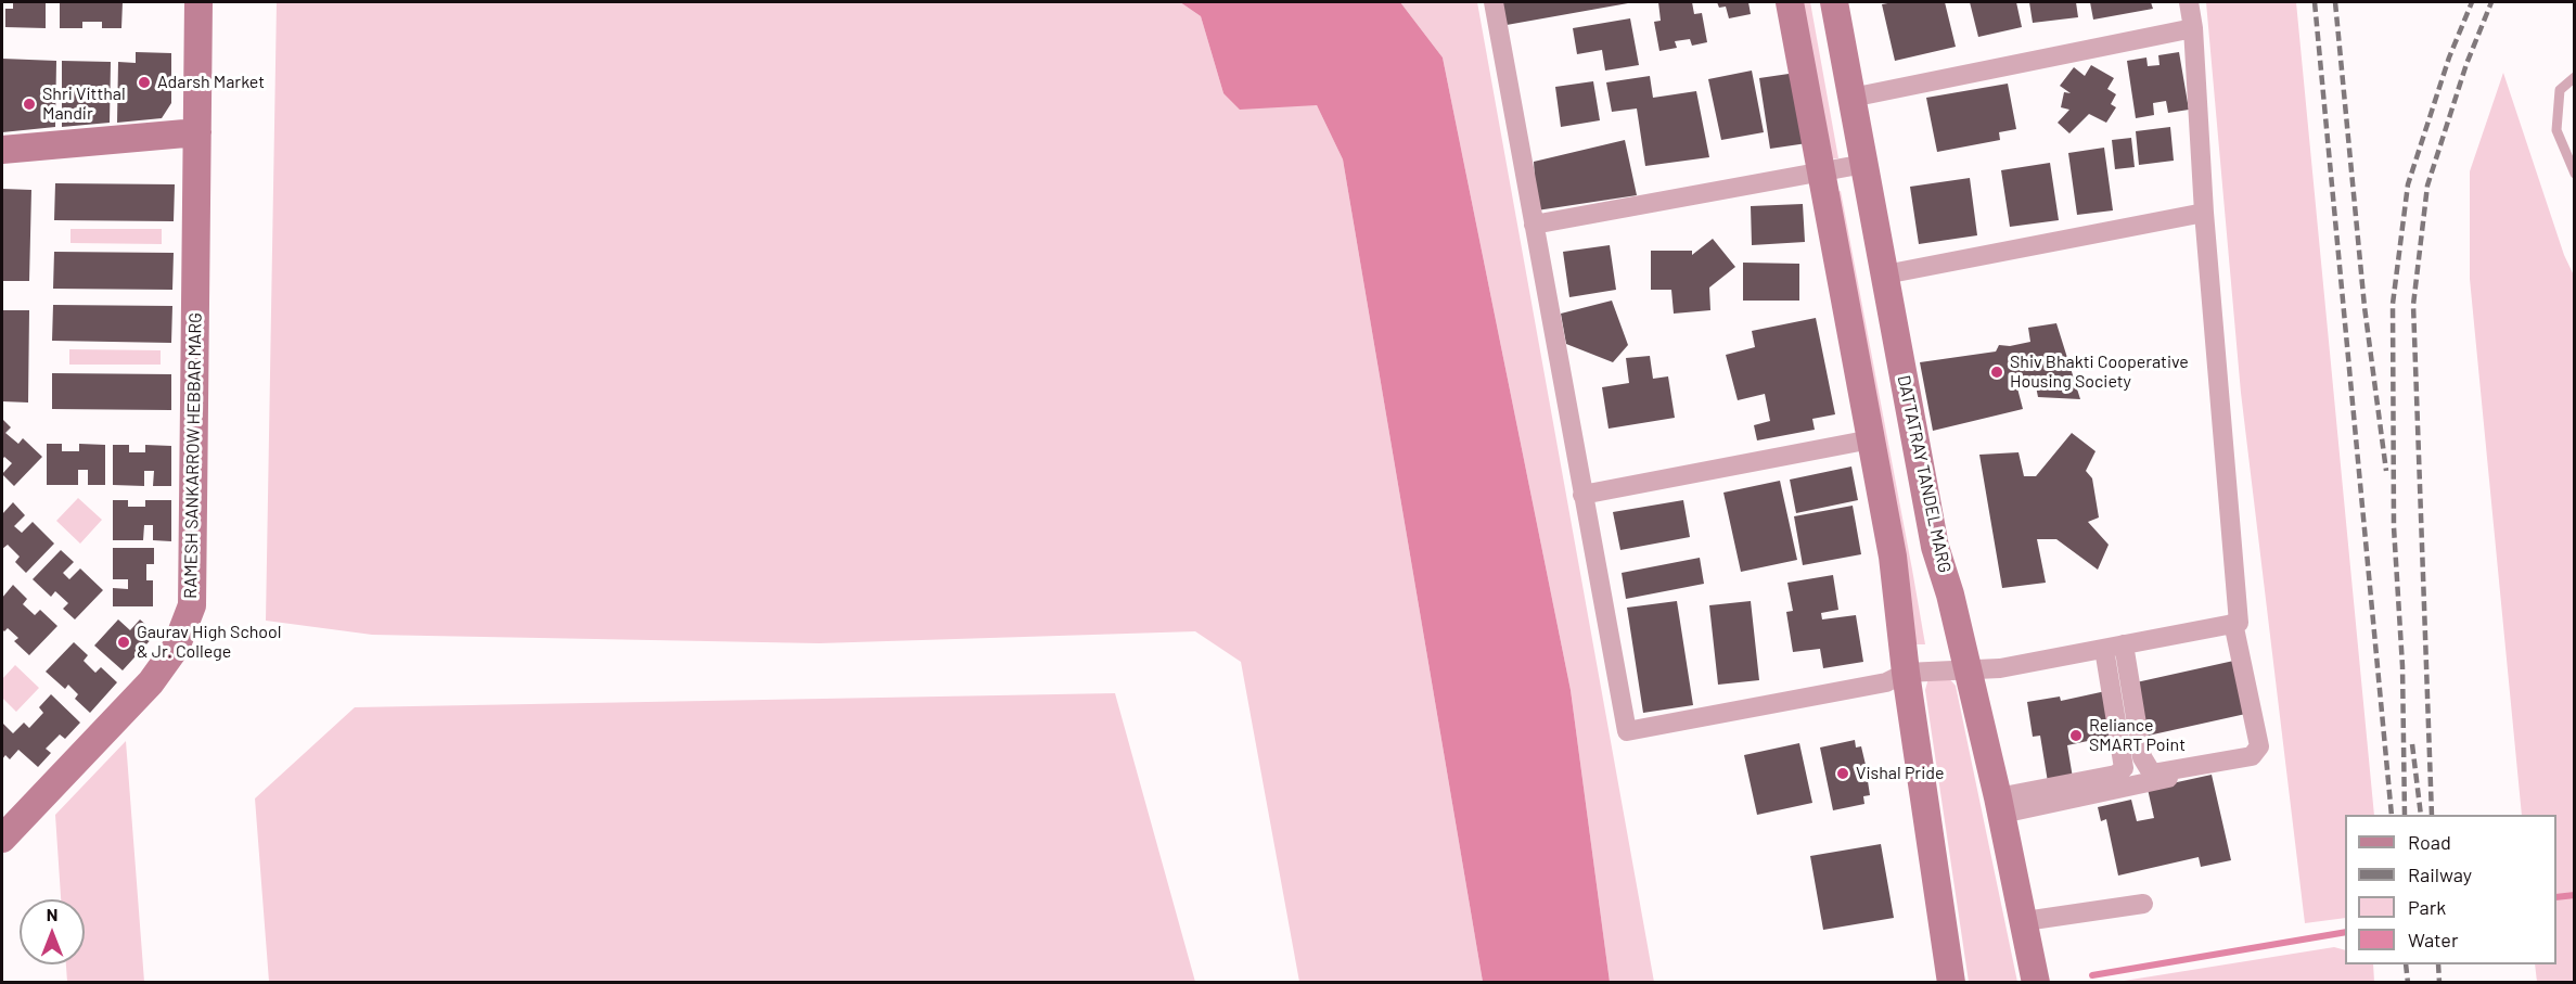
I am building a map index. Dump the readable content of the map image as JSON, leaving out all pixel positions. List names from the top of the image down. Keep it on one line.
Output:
{"streets":{"main road":["RAMESH SANKARROW HEBBAR MARG","DATTATRAY TANDEL MARG"]},"places":["Adarsh Market","Shri Vitthal Mandir","Shiv Bhakti Cooperative Housing Society","Gaurav High School & Jr. College","Reliance SMART Point","Vishal Pride"],"legend":["Road","Railway","Park","Water"],"north":"top"}
